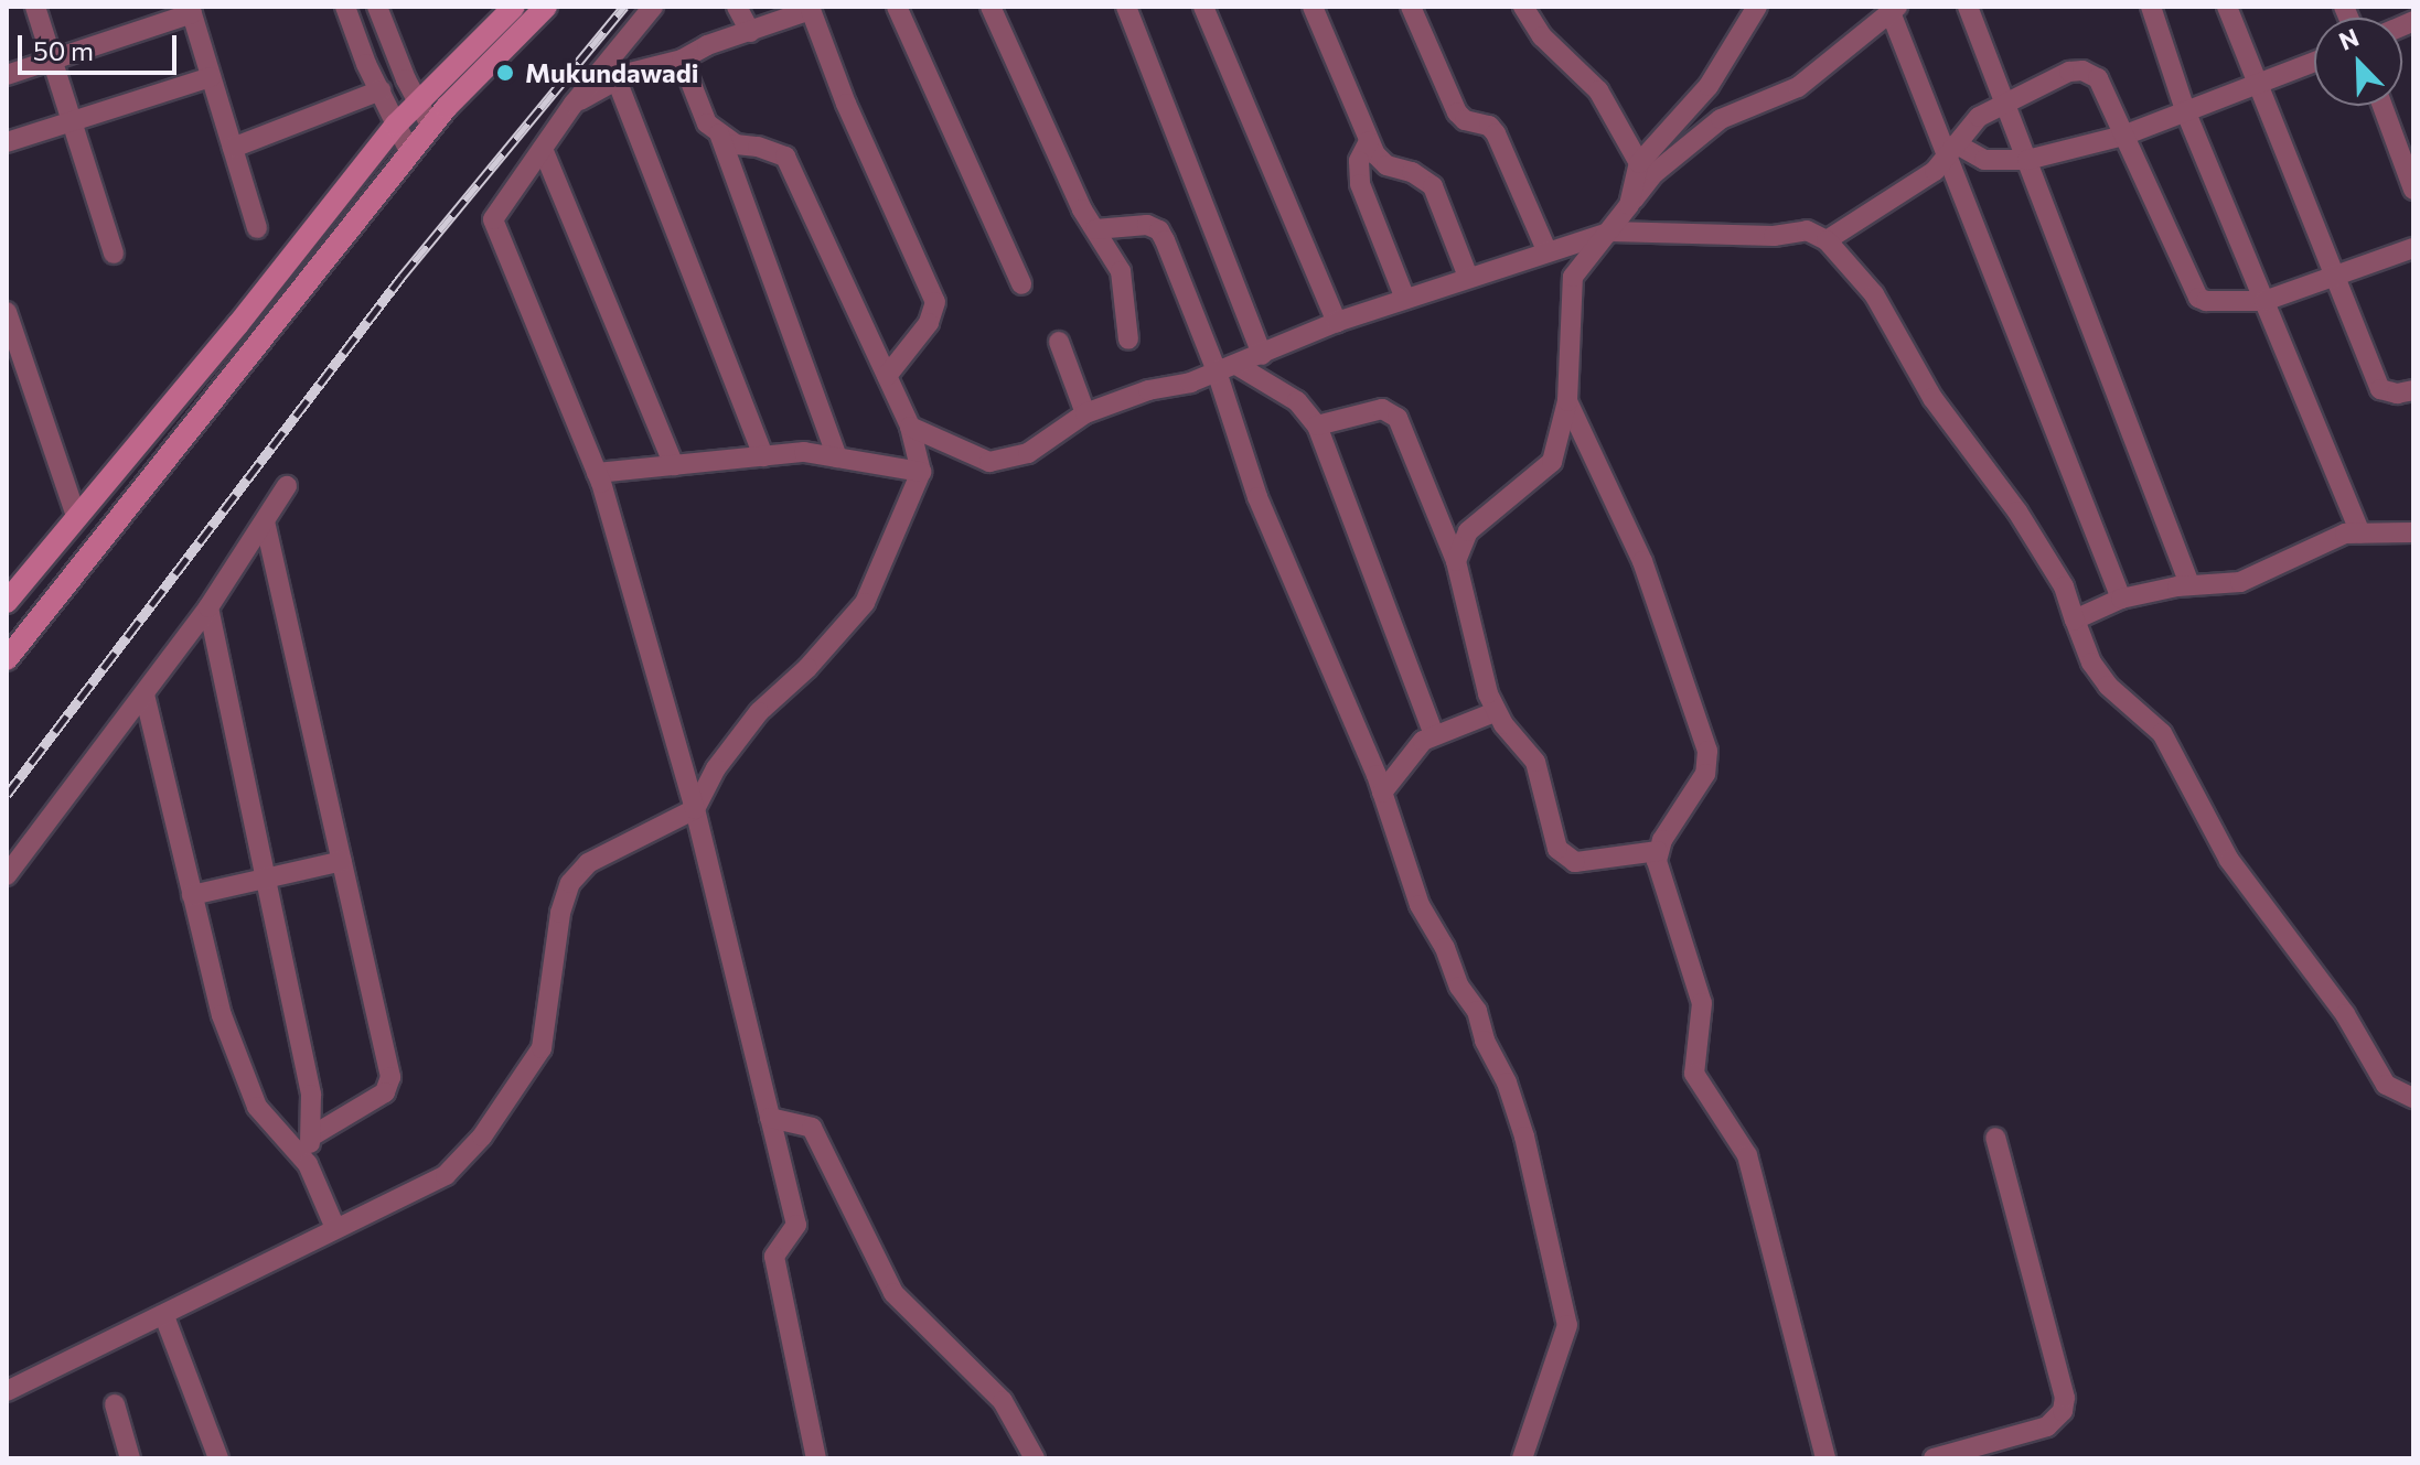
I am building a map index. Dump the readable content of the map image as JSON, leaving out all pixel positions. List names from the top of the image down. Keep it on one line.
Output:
{"places":["Mukundawadi"],"scale_bar":"50 m","north":"top left"}
